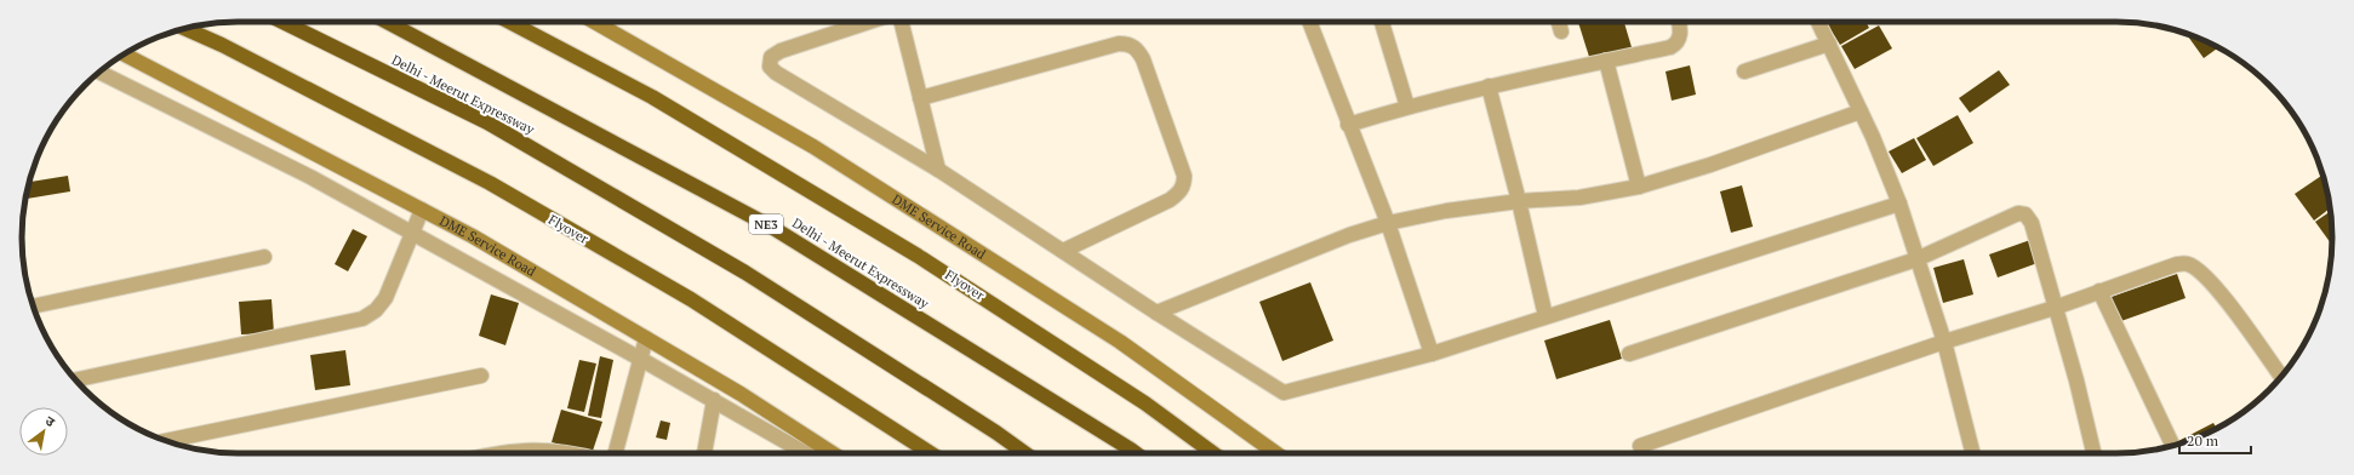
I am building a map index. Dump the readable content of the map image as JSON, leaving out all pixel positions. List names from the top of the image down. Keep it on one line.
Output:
{"streets":{"highway":["Delhi - Meerut Expressway","NE3","Flyover"],"main road":["DME Service Road"]},"scale_bar":"20 m","north":"top right"}
